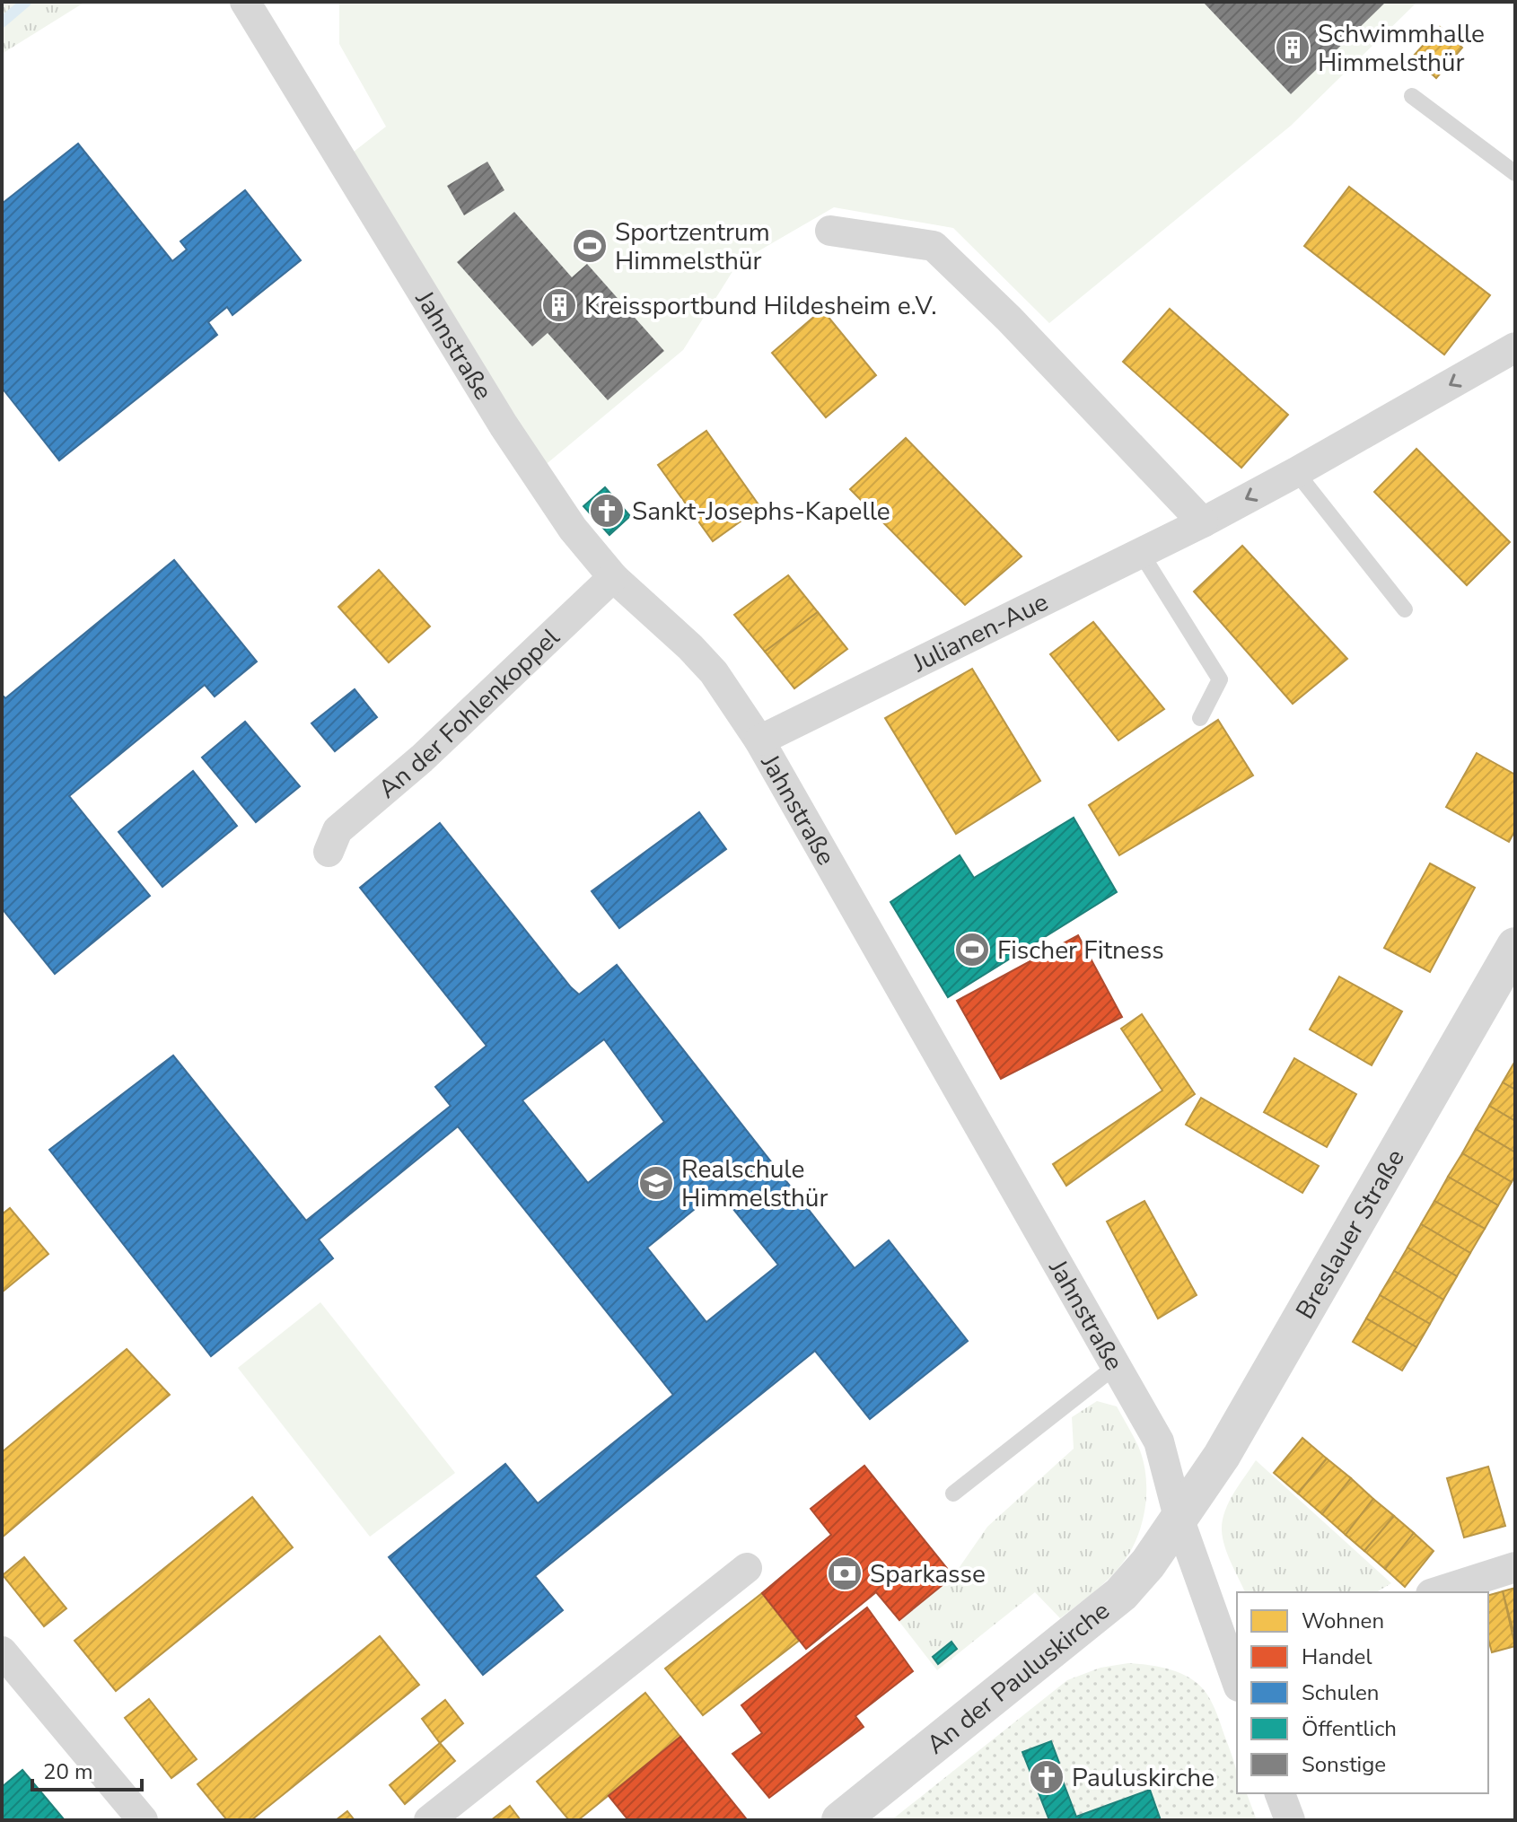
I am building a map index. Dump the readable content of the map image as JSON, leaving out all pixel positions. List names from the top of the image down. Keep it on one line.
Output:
{"streets":{"street":["Jahnstraße","Julianen-Aue","An der Fohlenkoppel","Breslauer Straße","An der Pauluskirche"]},"crossings":[["Jahnstraße","Julianen-Aue"],["Jahnstraße","An der Fohlenkoppel"],["Jahnstraße","Breslauer Straße"],["Jahnstraße","An der Pauluskirche"],["Breslauer Straße","An der Pauluskirche"]],"one_way":["Julianen-Aue"],"places":{"building":["Schwimmhalle Himmelsthür","Kreissportbund Hildesheim e.V."],"sports":["Sportzentrum Himmelsthür","Fischer Fitness"],"church":["Sankt-Josephs-Kapelle","Pauluskirche"],"school or university":["Realschule Himmelsthür"],"bank":["Sparkasse"]},"legend":["Wohnen","Handel","Schulen","Öffentlich","Sonstige"],"scale_bar":"20 m"}
